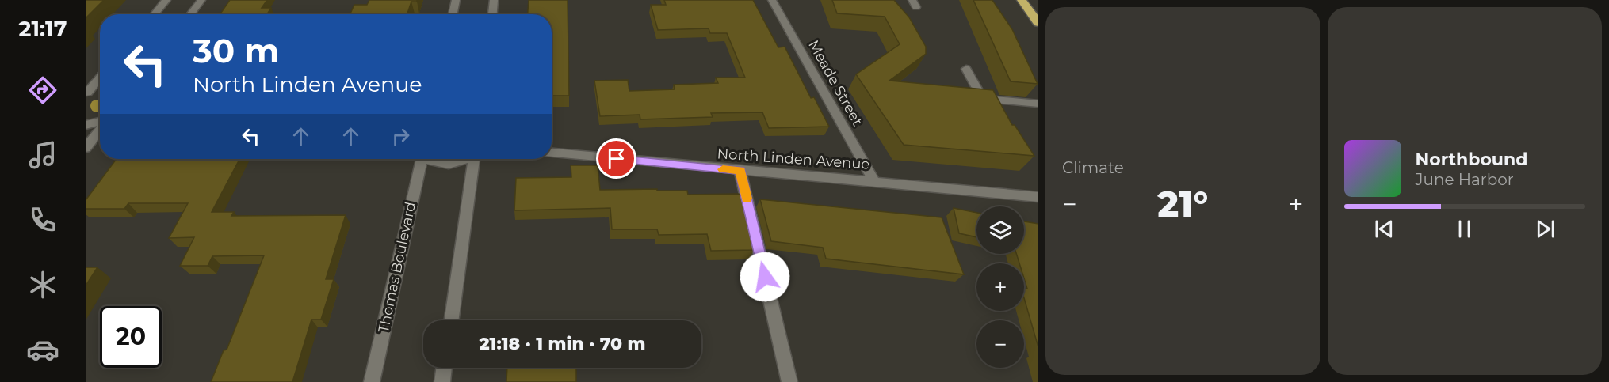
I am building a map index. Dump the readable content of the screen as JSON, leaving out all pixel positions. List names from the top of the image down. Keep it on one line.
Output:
{"streets":{"street":["Meade Street","North Linden Avenue","Thomas Boulevard"]},"crossings":[["Meade Street","North Linden Avenue"]],"page":{"tabs":"21:17","tile":"Climate","turn":["30 m","North Linden Avenue"],"song":["Northbound","June Harbor"],"heat":["−","21°","+"],"map_buttons":["+","−"],"limit":"20","trip":"21:18 · 1 min · 70 m"}}
